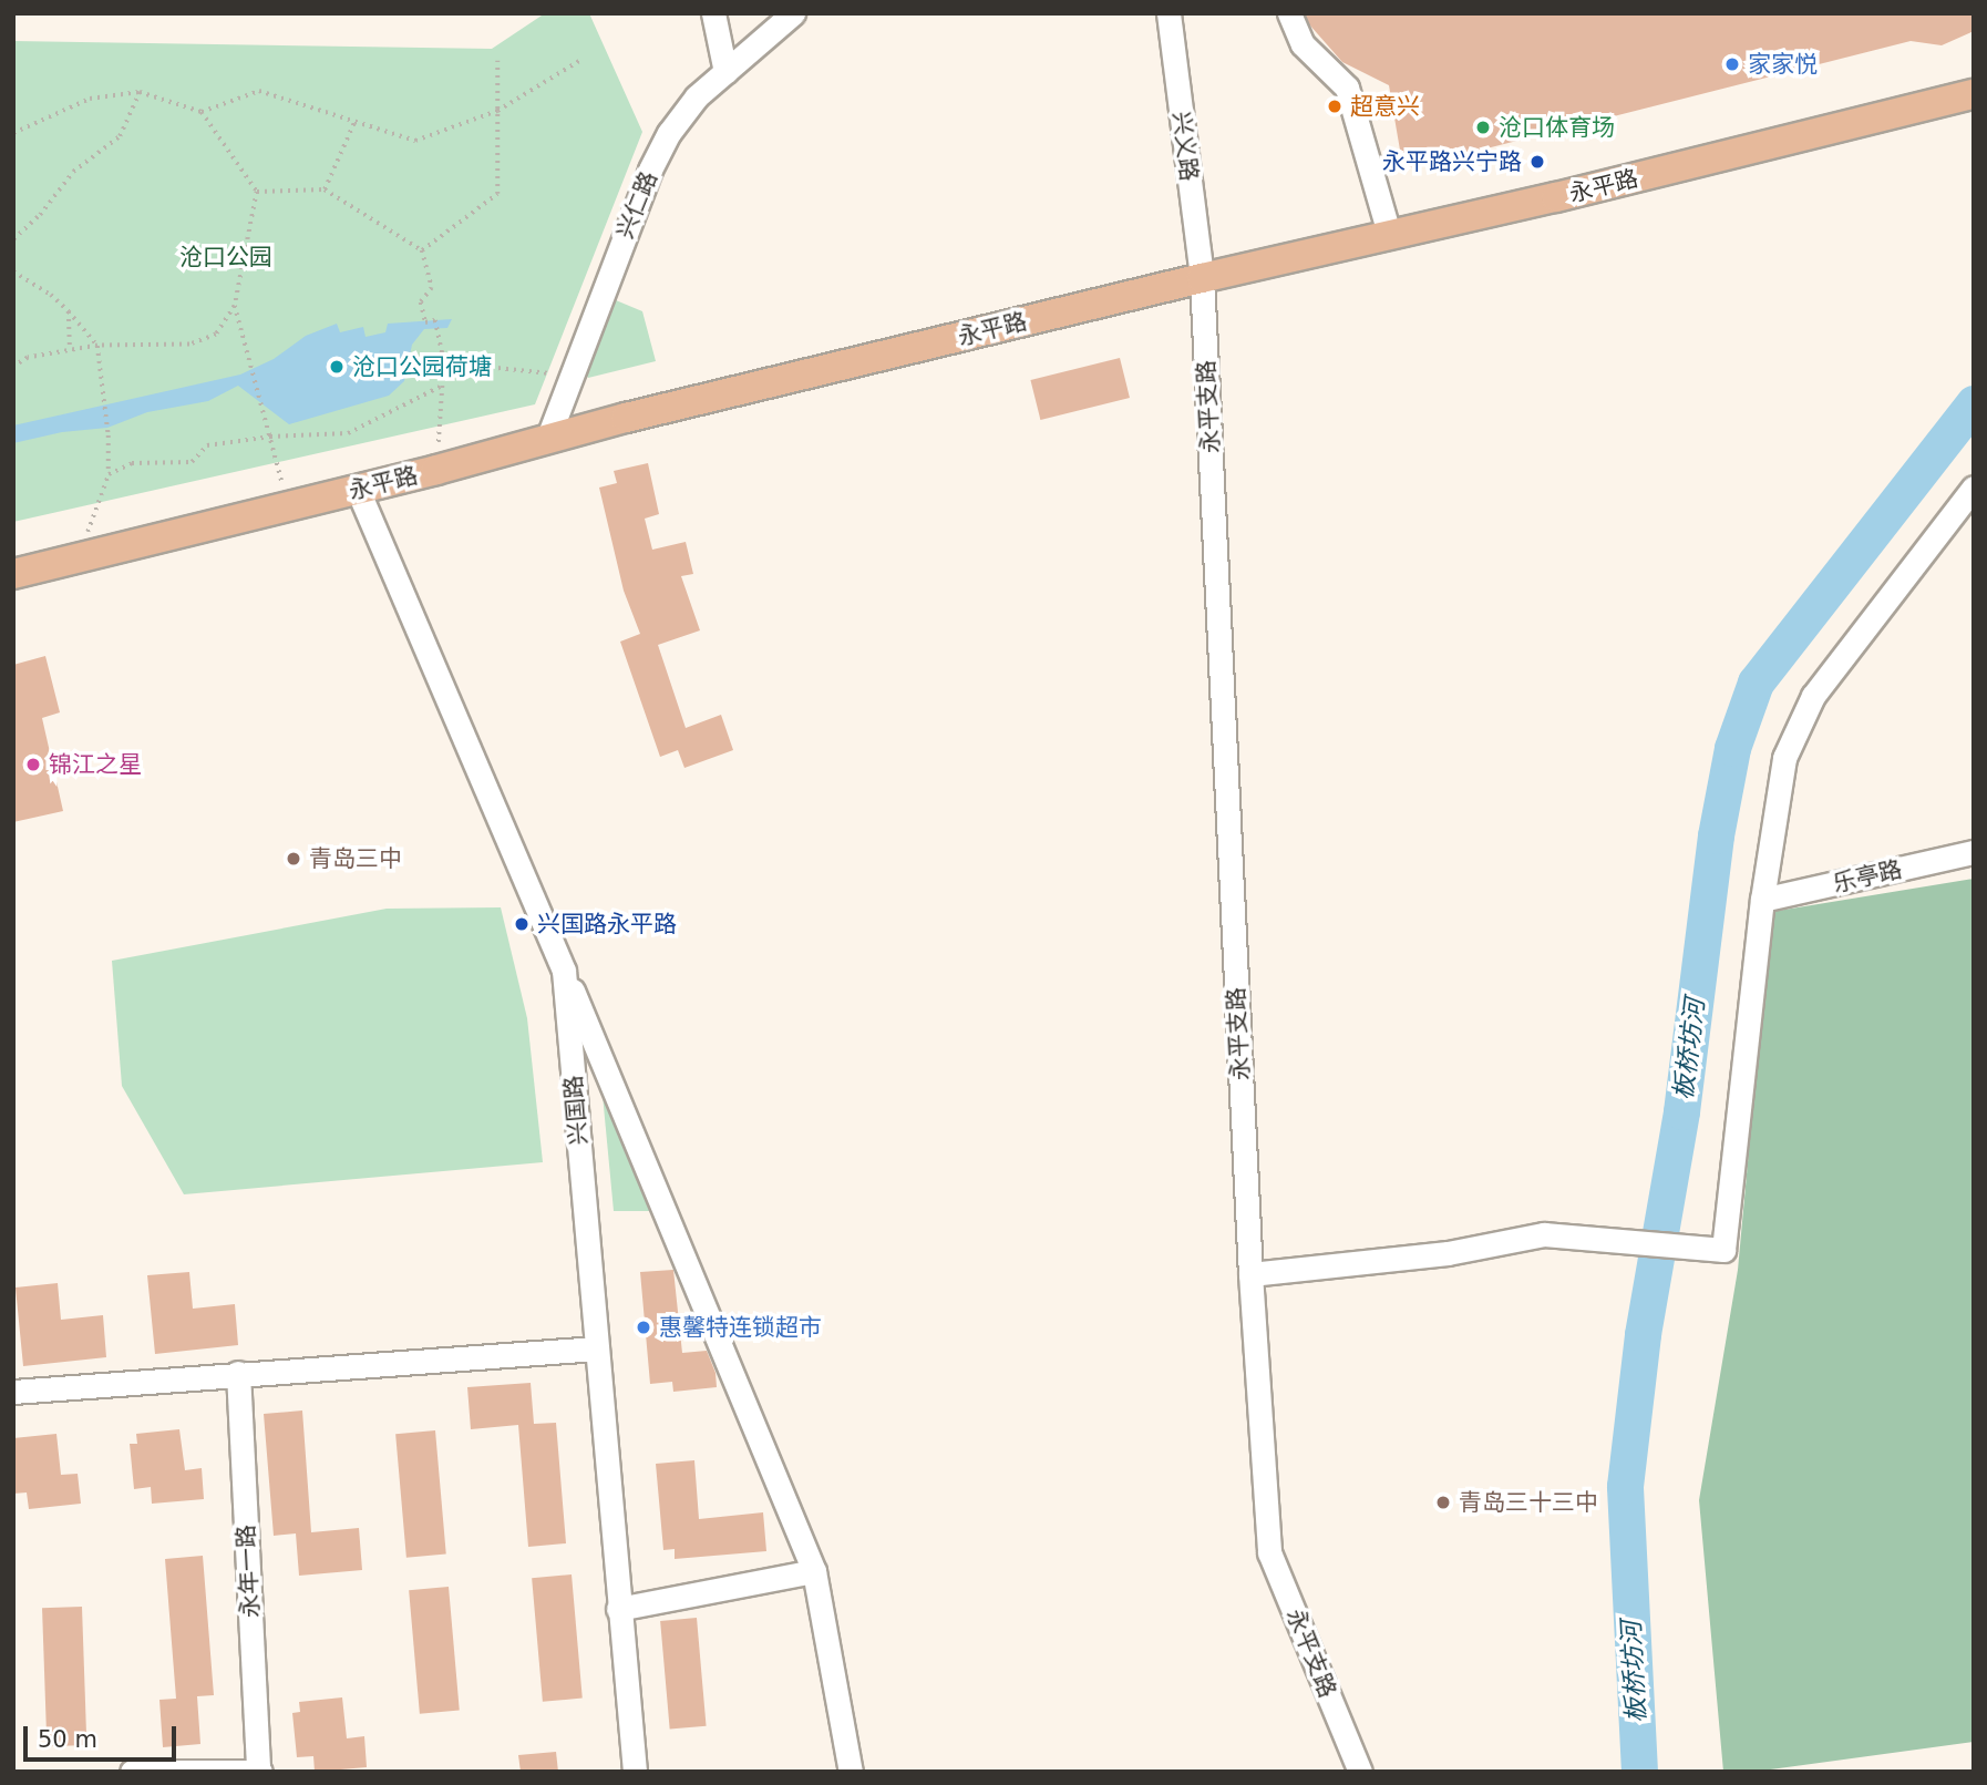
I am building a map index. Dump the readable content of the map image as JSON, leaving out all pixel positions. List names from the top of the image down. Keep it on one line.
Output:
{"streets":{"main road":["永平路"],"street":["兴义路","兴仁路","永平支路","乐亭路","兴国路","永年一路"]},"crossings":[["兴义路","永平路"],["兴义路","永平支路"],["永平路","兴仁路"],["永平路","永平支路"],["永平路","兴国路"]],"water":["板桥坊河"],"parks":["沧口公园"],"places":["家家悦","超意兴","沧口体育场","永平路兴宁路","沧口公园荷塘","锦江之星","青岛三中","兴国路永平路","惠馨特连锁超市","青岛三十三中"],"scale_bar":"50 m"}
